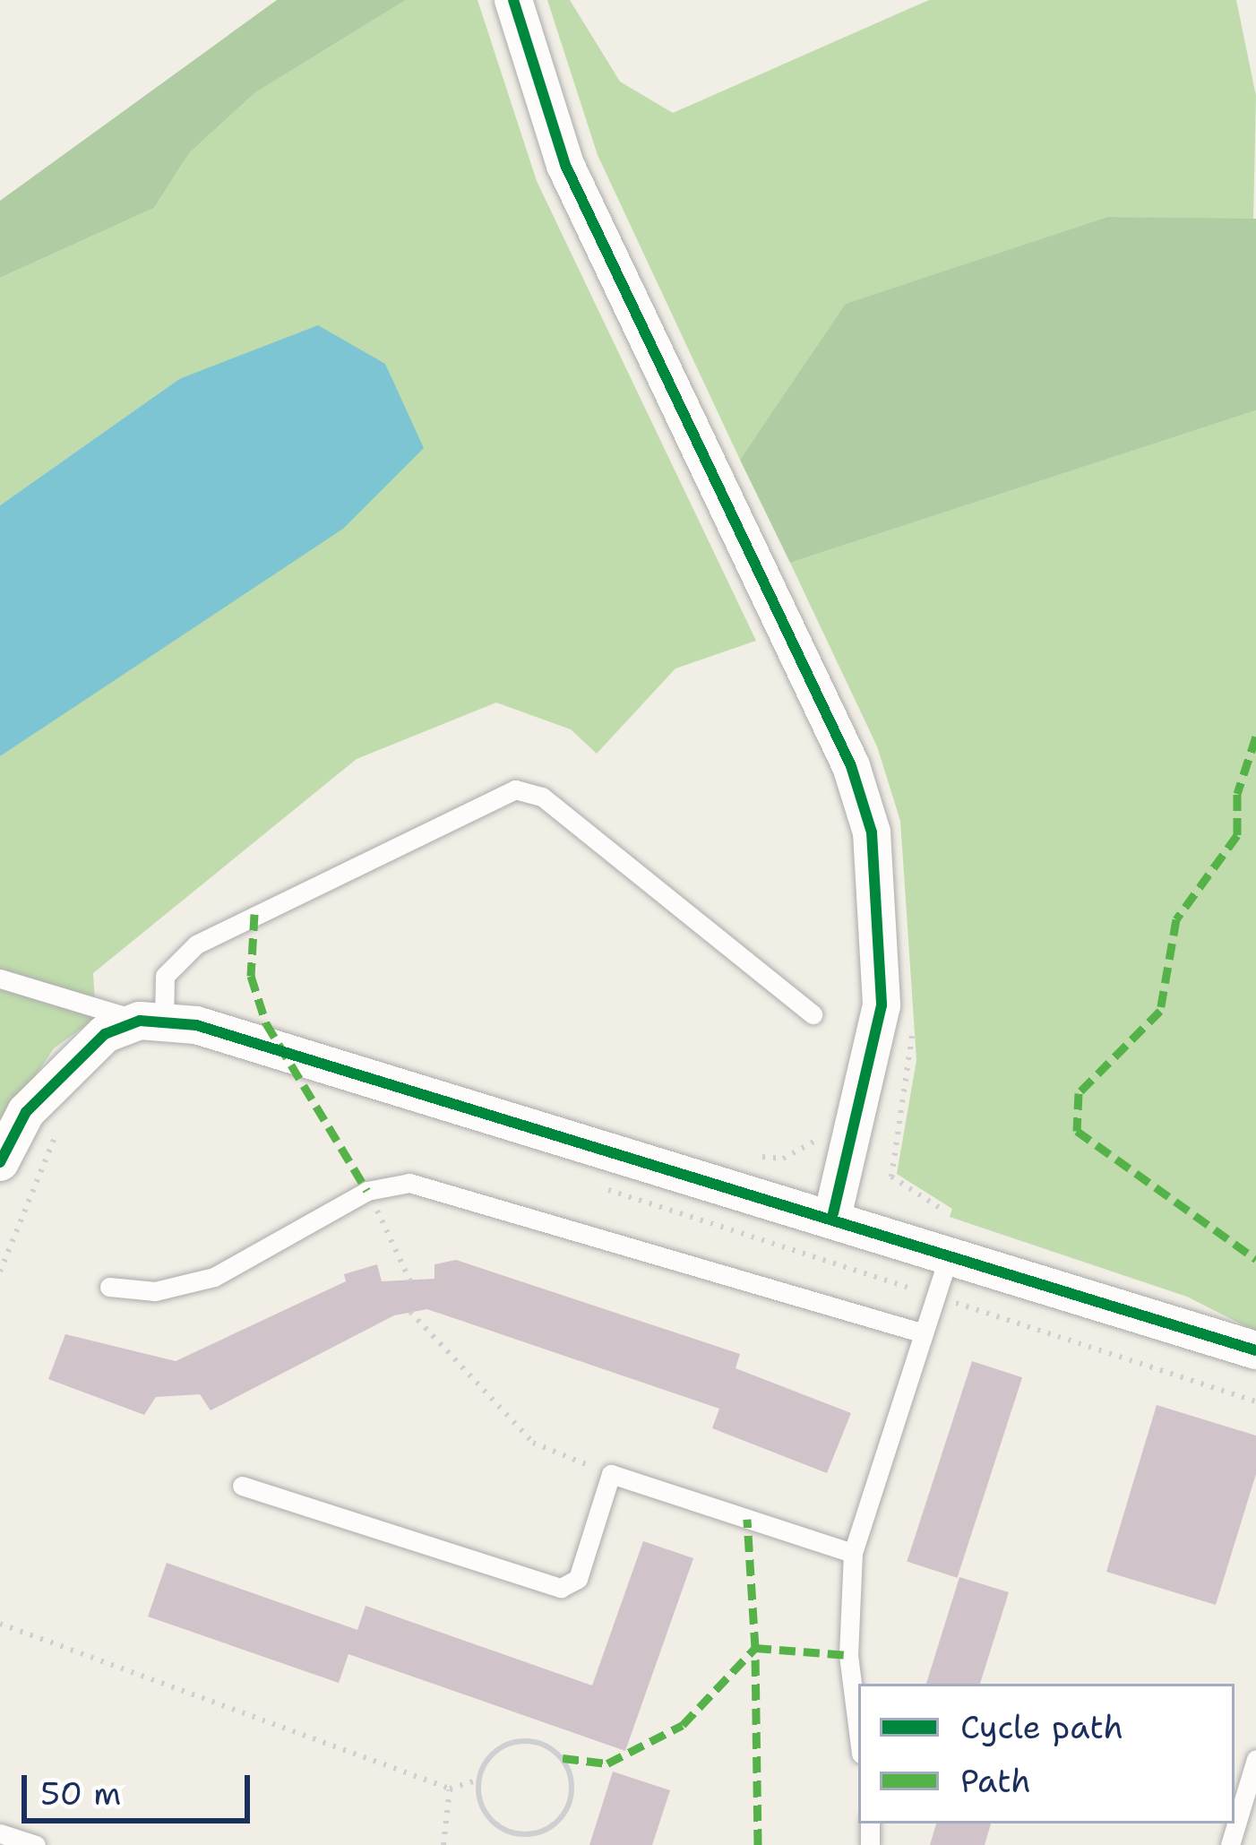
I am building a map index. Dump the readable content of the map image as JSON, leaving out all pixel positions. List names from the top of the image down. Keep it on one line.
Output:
{"legend":["Cycle path","Path"],"scale_bar":"50 m"}
